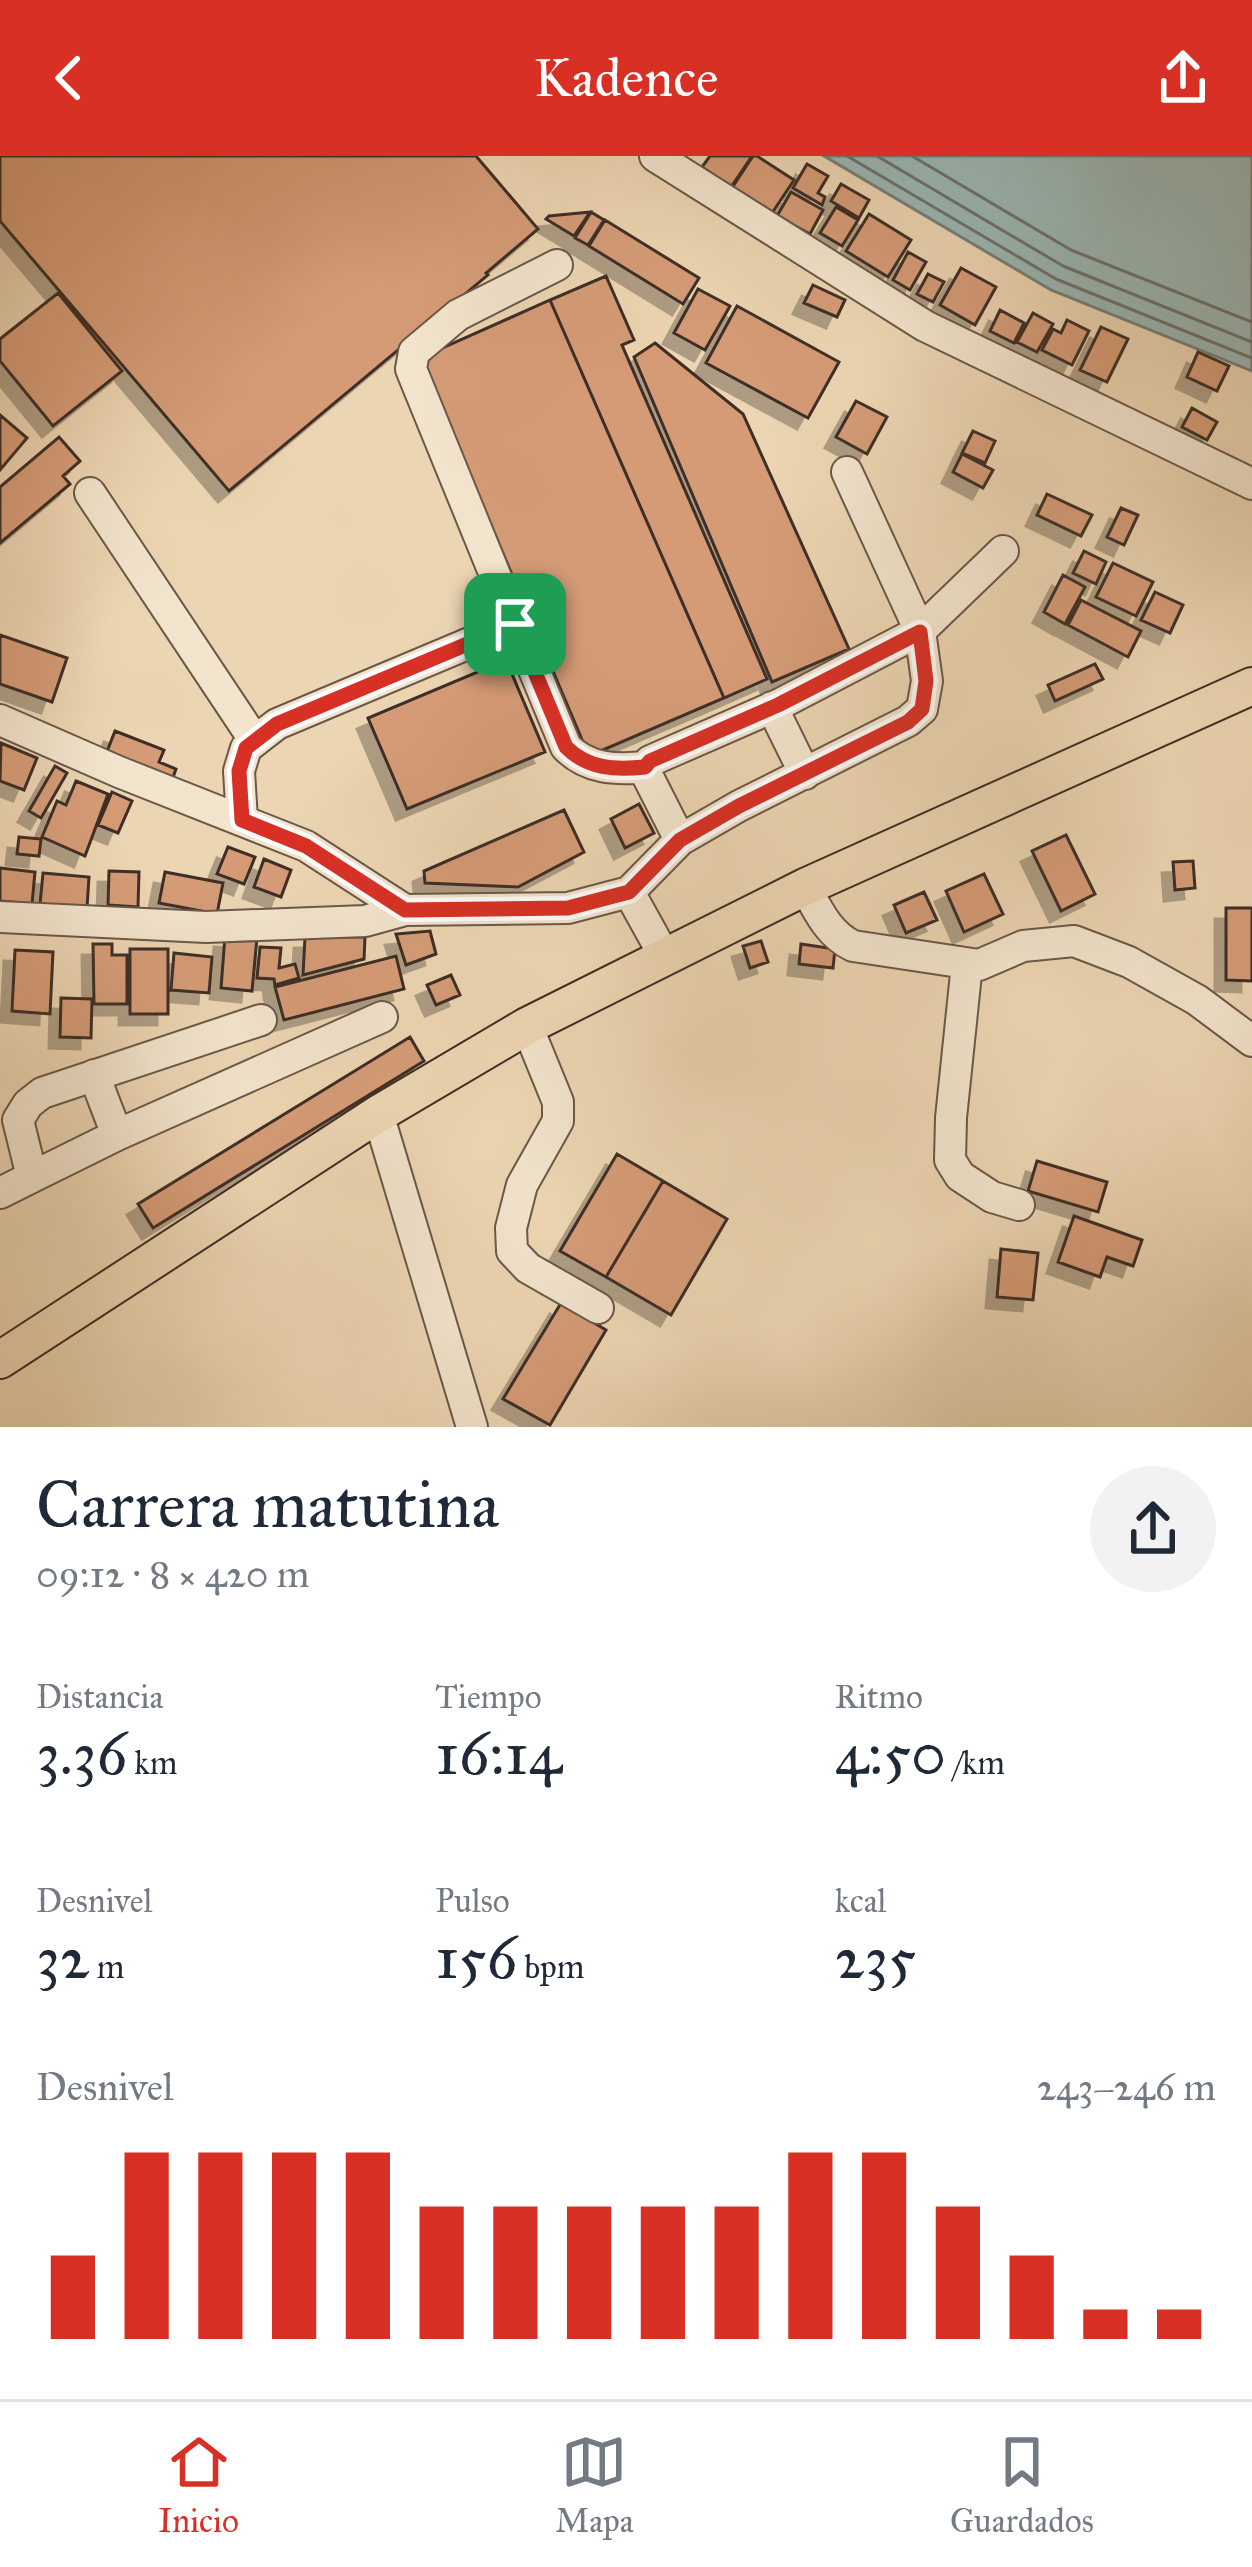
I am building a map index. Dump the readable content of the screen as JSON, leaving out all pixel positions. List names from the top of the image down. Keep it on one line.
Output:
{"page":{"header":"Kadence","heading":["Carrera matutina","09:12 · 8 × 420 m"],"stats":[["Distancia","3.36 km"],["Tiempo","16:14"],["Ritmo","4:50 /km"],["Desnivel","32 m"],["Pulso","156 bpm"],["kcal","235"]],"chart":["Desnivel","243–246 m"],"tabs":["Inicio","Mapa","Guardados"]}}
